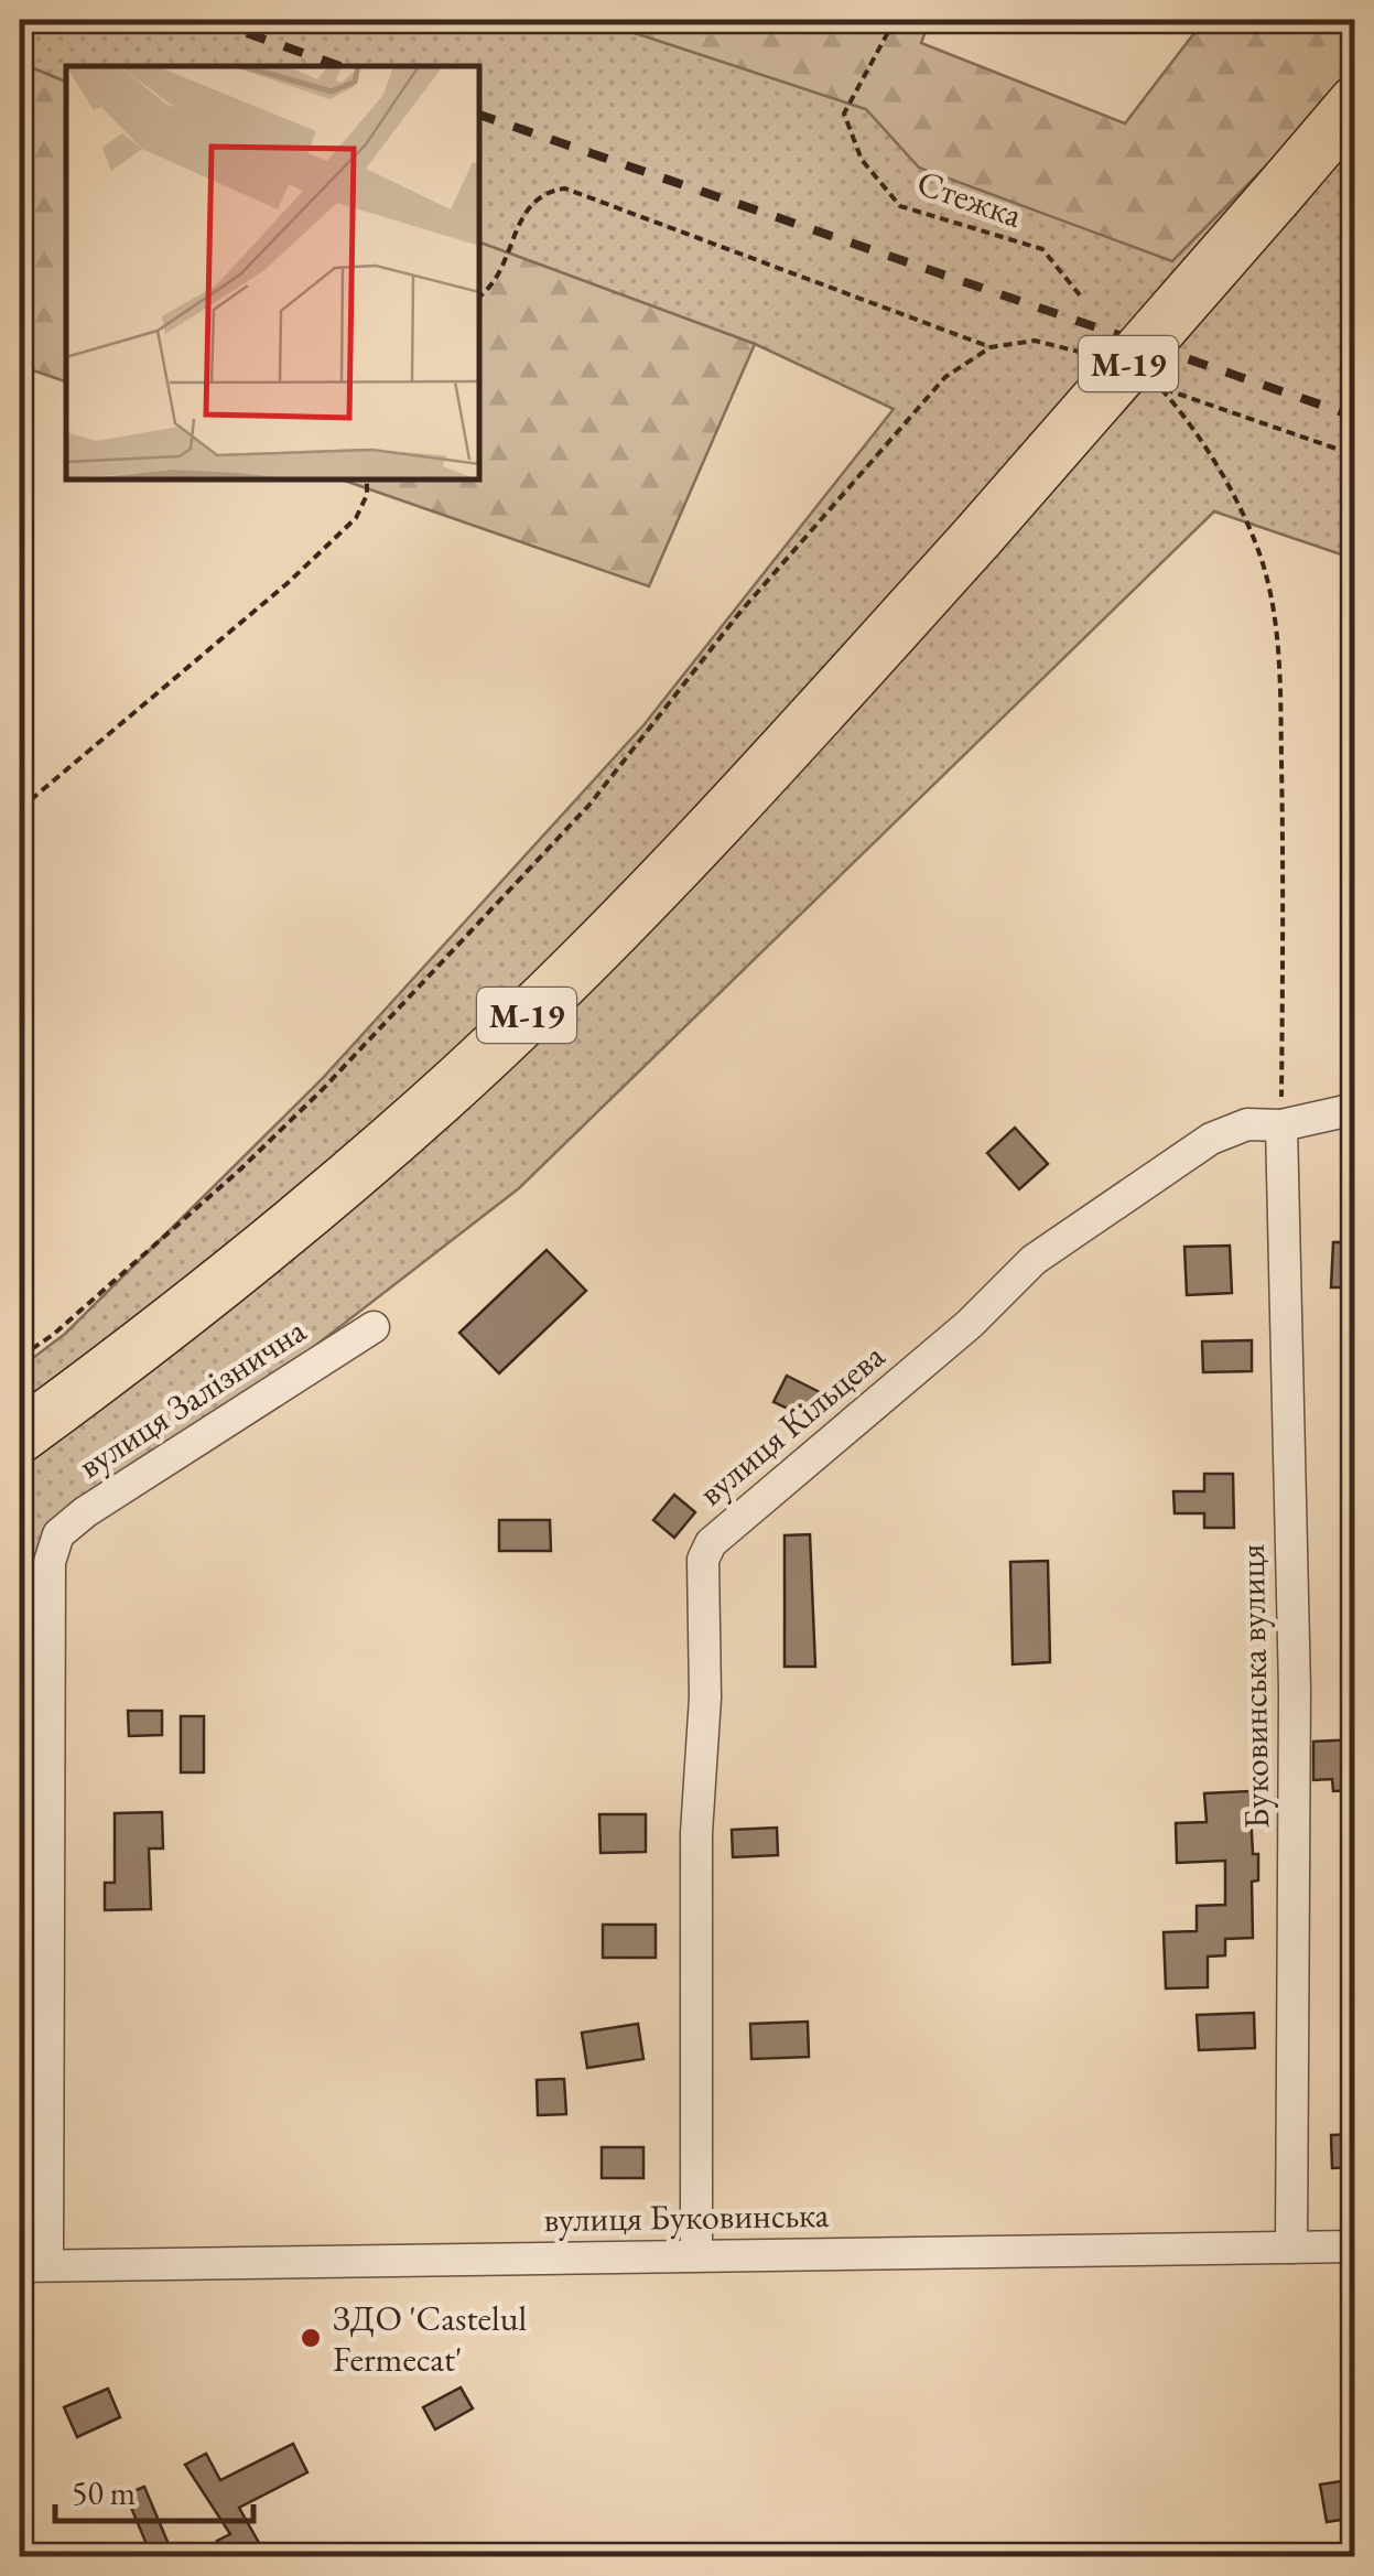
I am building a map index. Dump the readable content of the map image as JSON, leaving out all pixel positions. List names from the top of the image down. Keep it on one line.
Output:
{"streets":{"highway":["М-19"],"street":["вулиця Залізнична","вулиця Кільцева","Буковинська вулиця","вулиця Буковинська"],"path":["Стежка"]},"crossings":[["вулиця Залізнична","вулиця Буковинська"],["вулиця Кільцева","Буковинська вулиця"],["вулиця Кільцева","вулиця Буковинська"],["Буковинська вулиця","вулиця Буковинська"]],"places":["ЗДО 'Castelul Fermecat'"],"scale_bar":"50 m"}
